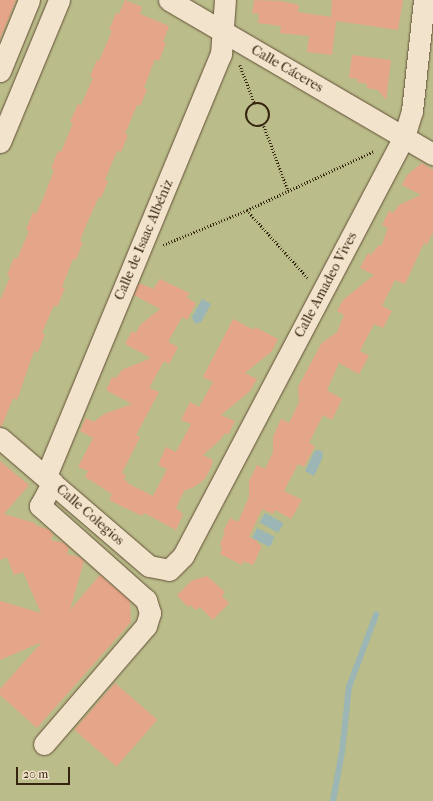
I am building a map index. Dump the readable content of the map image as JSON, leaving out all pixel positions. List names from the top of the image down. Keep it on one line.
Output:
{"streets":{"street":["Calle Cáceres","Calle de Isaac Albéniz","Calle Amadeo Vives","Calle Colegios"]},"crossings":[["Calle Cáceres","Calle de Isaac Albéniz"],["Calle Cáceres","Calle Amadeo Vives"],["Calle de Isaac Albéniz","Calle Colegios"],["Calle Amadeo Vives","Calle Colegios"]],"scale_bar":"20 m"}
